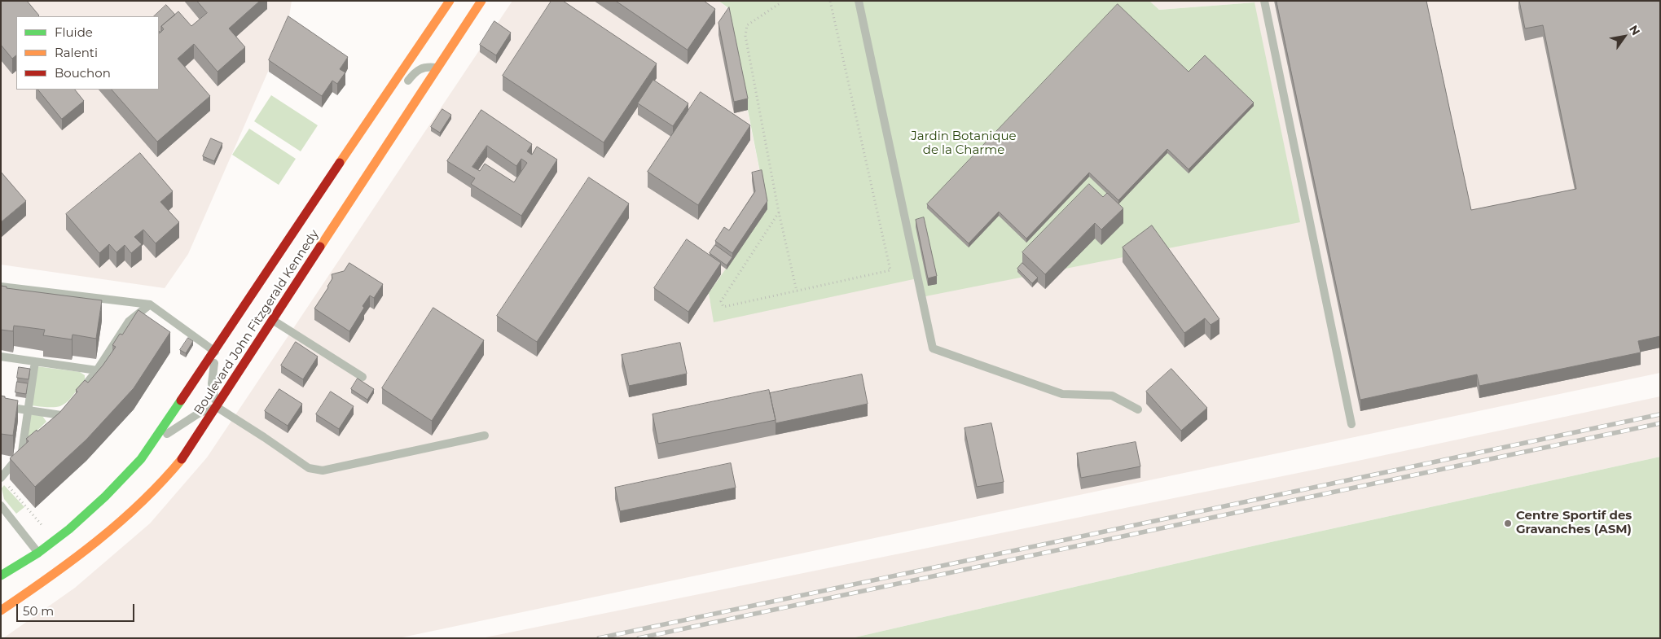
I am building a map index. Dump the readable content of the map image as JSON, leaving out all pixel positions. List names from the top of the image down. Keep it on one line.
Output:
{"streets":{"main road":["Boulevard John Fitzgerald Kennedy"]},"parks":["Jardin Botanique de la Charme"],"places":["Centre Sportif des Gravanches (ASM)"],"legend":["Fluide","Ralenti","Bouchon"],"scale_bar":"50 m","north":"top right"}
